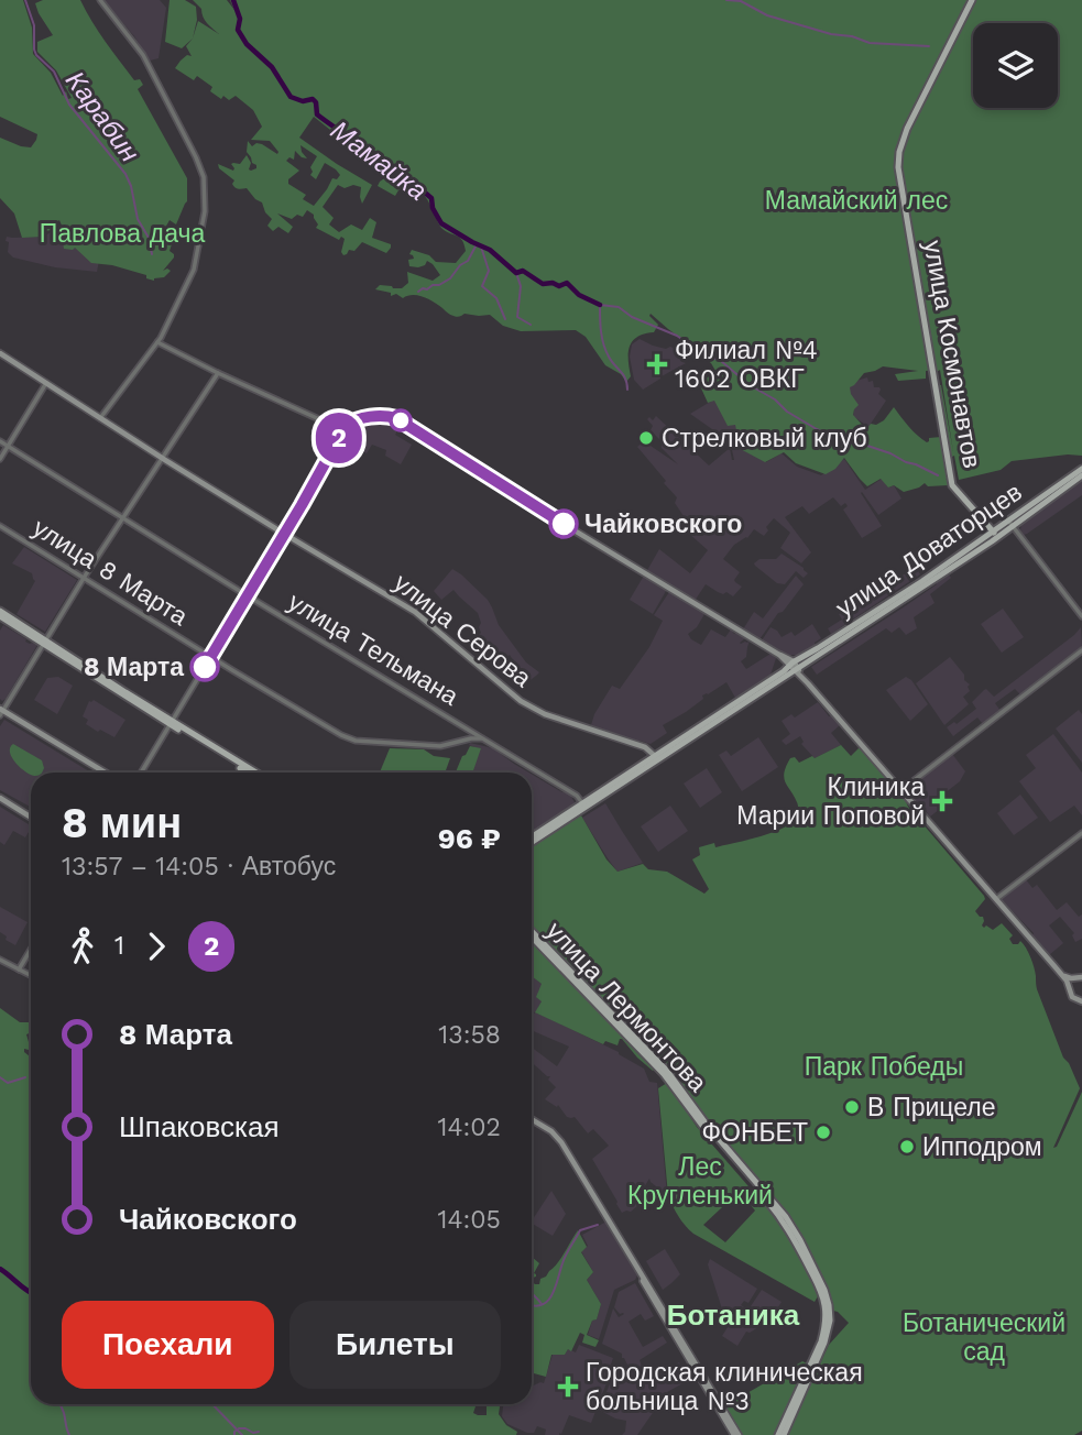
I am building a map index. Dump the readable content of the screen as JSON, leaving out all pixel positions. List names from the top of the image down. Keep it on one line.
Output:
{"streets":{"main road":["улица Космонавтов","улица Доваторцев","улица Серова","улица Лермонтова"],"street":["улица 8 Марта","улица Тельмана"]},"crossings":[["улица Космонавтов","улица Доваторцев"],["улица Доваторцев","улица Серова"],["улица Доваторцев","улица Тельмана"],["улица 8 Марта","улица Тельмана"]],"districts":["Ботаника"],"water":["Карабин","Мамайка"],"parks":["Мамайский лес","Павлова дача","Парк Победы","Лес Кругленький","Ботанический сад"],"places":{"health":["Филиал №4 1602 ОВКГ","Клиника Марии Поповой","Городская клиническая больница №3"],"other":["Стрелковый клуб","Чайковского","8 Марта","В Прицеле","ФОНБЕТ","Ипподром"]},"lines":["bus line 2"],"page":{"on_map":"2","heading":["8 мин","13:57 – 14:05 · Автобус","96 ₽"],"legs":["1","2"],"list":[{"name":"8 Марта","value":"13:58"},{"name":"Шпаковская","value":"14:02"},{"name":"Чайковского","value":"14:05"}],"buttons":["Поехали","Билеты"]}}
